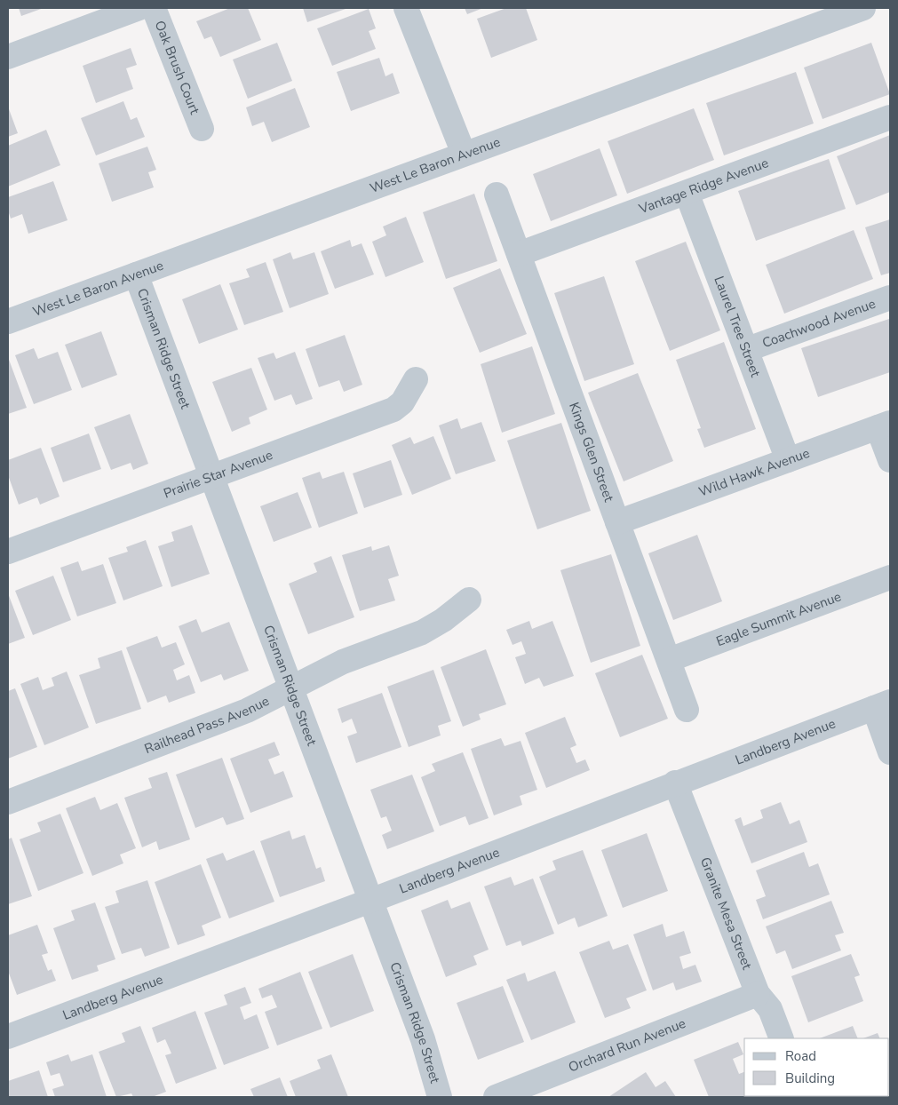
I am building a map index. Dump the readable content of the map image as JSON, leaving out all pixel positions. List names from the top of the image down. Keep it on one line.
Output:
{"streets":{"street":["Oak Brush Court","West Le Baron Avenue","Vantage Ridge Avenue","Coachwood Avenue","Laurel Tree Street","Crisman Ridge Street","Kings Glen Street","Wild Hawk Avenue","Prairie Star Avenue","Eagle Summit Avenue","Railhead Pass Avenue","Landberg Avenue","Granite Mesa Street","Orchard Run Avenue"]},"crossings":[["West Le Baron Avenue","Crisman Ridge Street"],["Vantage Ridge Avenue","Laurel Tree Street"],["Vantage Ridge Avenue","Kings Glen Street"],["Coachwood Avenue","Laurel Tree Street"],["Laurel Tree Street","Wild Hawk Avenue"],["Crisman Ridge Street","Prairie Star Avenue"],["Crisman Ridge Street","Railhead Pass Avenue"],["Crisman Ridge Street","Landberg Avenue"],["Kings Glen Street","Wild Hawk Avenue"],["Kings Glen Street","Eagle Summit Avenue"],["Landberg Avenue","Granite Mesa Street"],["Granite Mesa Street","Orchard Run Avenue"]],"legend":["Road","Building"]}
